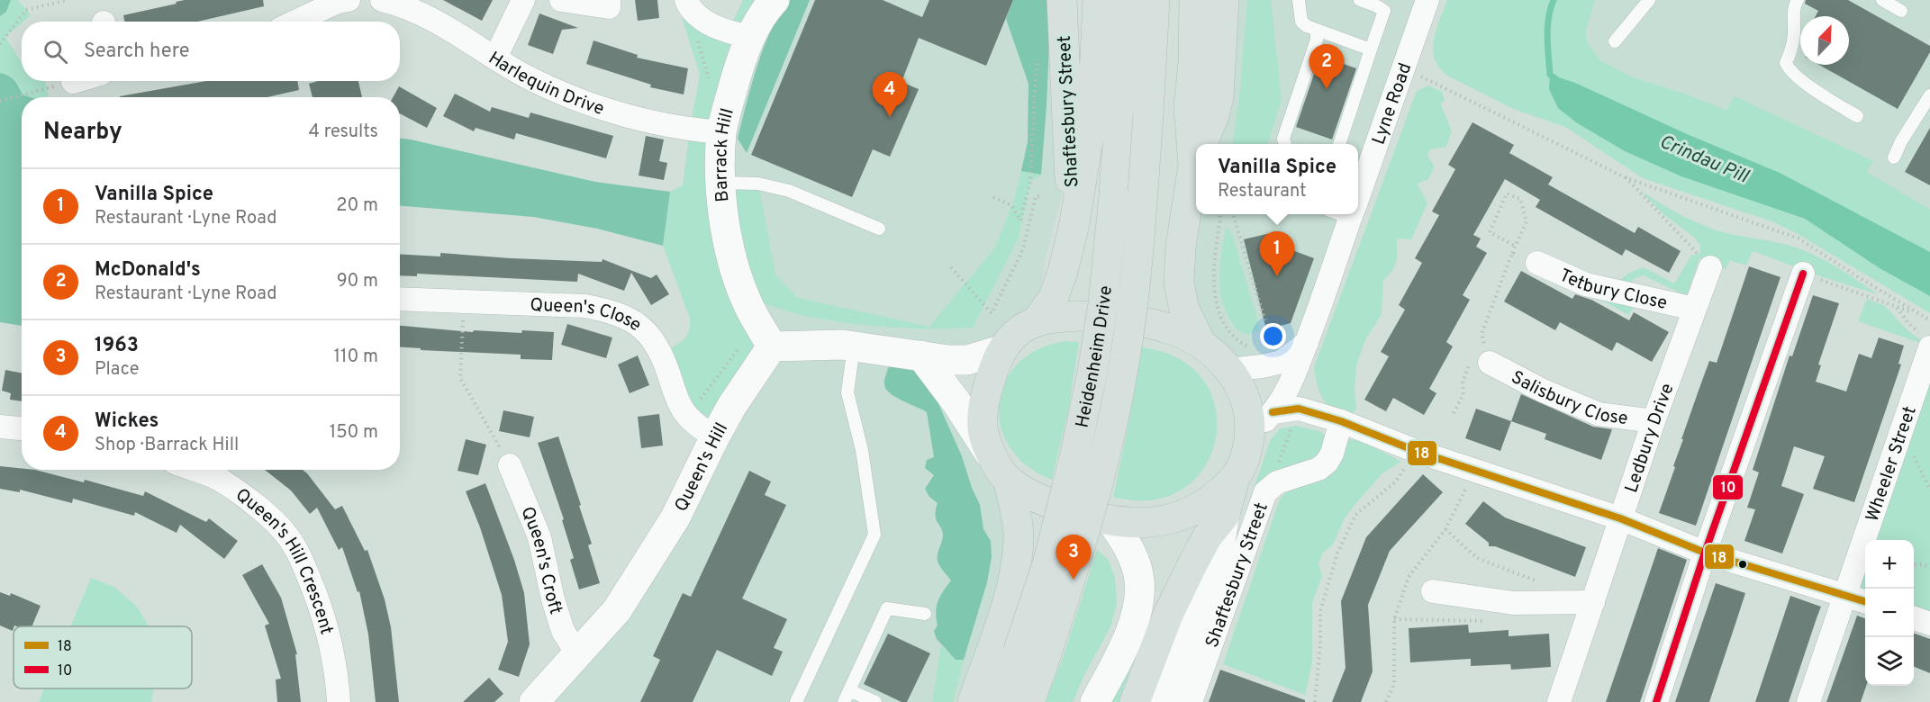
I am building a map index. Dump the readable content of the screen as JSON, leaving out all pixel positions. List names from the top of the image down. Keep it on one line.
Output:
{"streets":{"main road":["Shaftesbury Street","Barrack Hill","Heidenheim Drive","Queen's Hill"],"street":["Harlequin Drive","Lyne Road","Tetbury Close","Queen's Close","Salisbury Close","Ledbury Drive","Wheeler Street","Queen's Croft","Queen's Hill Crescent"]},"crossings":[["Harlequin Drive","Barrack Hill"],["Barrack Hill","Queen's Hill"],["Tetbury Close","Ledbury Drive"],["Queen's Close","Queen's Hill"],["Salisbury Close","Ledbury Drive"],["Queen's Hill","Queen's Croft"]],"water":["Crindau Pill"],"lines":["transit line 10","transit line 18"],"legend":["18","10"],"north":"top right","page":{"search":"Search here","pins":["2","4","1","3"],"heading":["Nearby","4 results"],"popup":["Vanilla Spice","Restaurant"],"list":[{"mark":"1","name":"Vanilla Spice","note":"Restaurant · Lyne Road","value":"20 m"},{"mark":"2","name":"McDonald's","note":"Restaurant · Lyne Road","value":"90 m"},{"mark":"3","name":"1963","note":"Place","value":"110 m"},{"mark":"4","name":"Wickes","note":"Shop · Barrack Hill","value":"150 m"}],"map_buttons":["+","−"]}}
